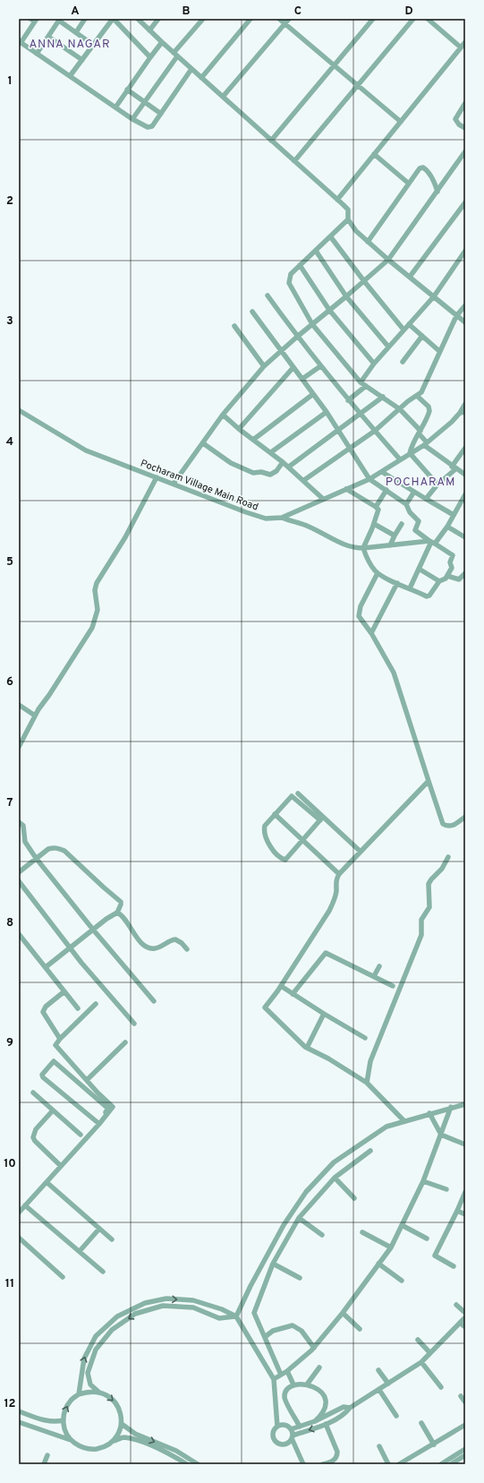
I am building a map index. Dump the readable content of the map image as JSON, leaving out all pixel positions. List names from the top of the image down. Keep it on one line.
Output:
{"streets":{"street":["Pocharam Village Main Road"]},"districts":["ANNA NAGAR","POCHARAM"],"grid":{"columns":["A","B","C","D"],"rows":["1","2","3","4","5","6","7","8","9","10","11","12"]}}
